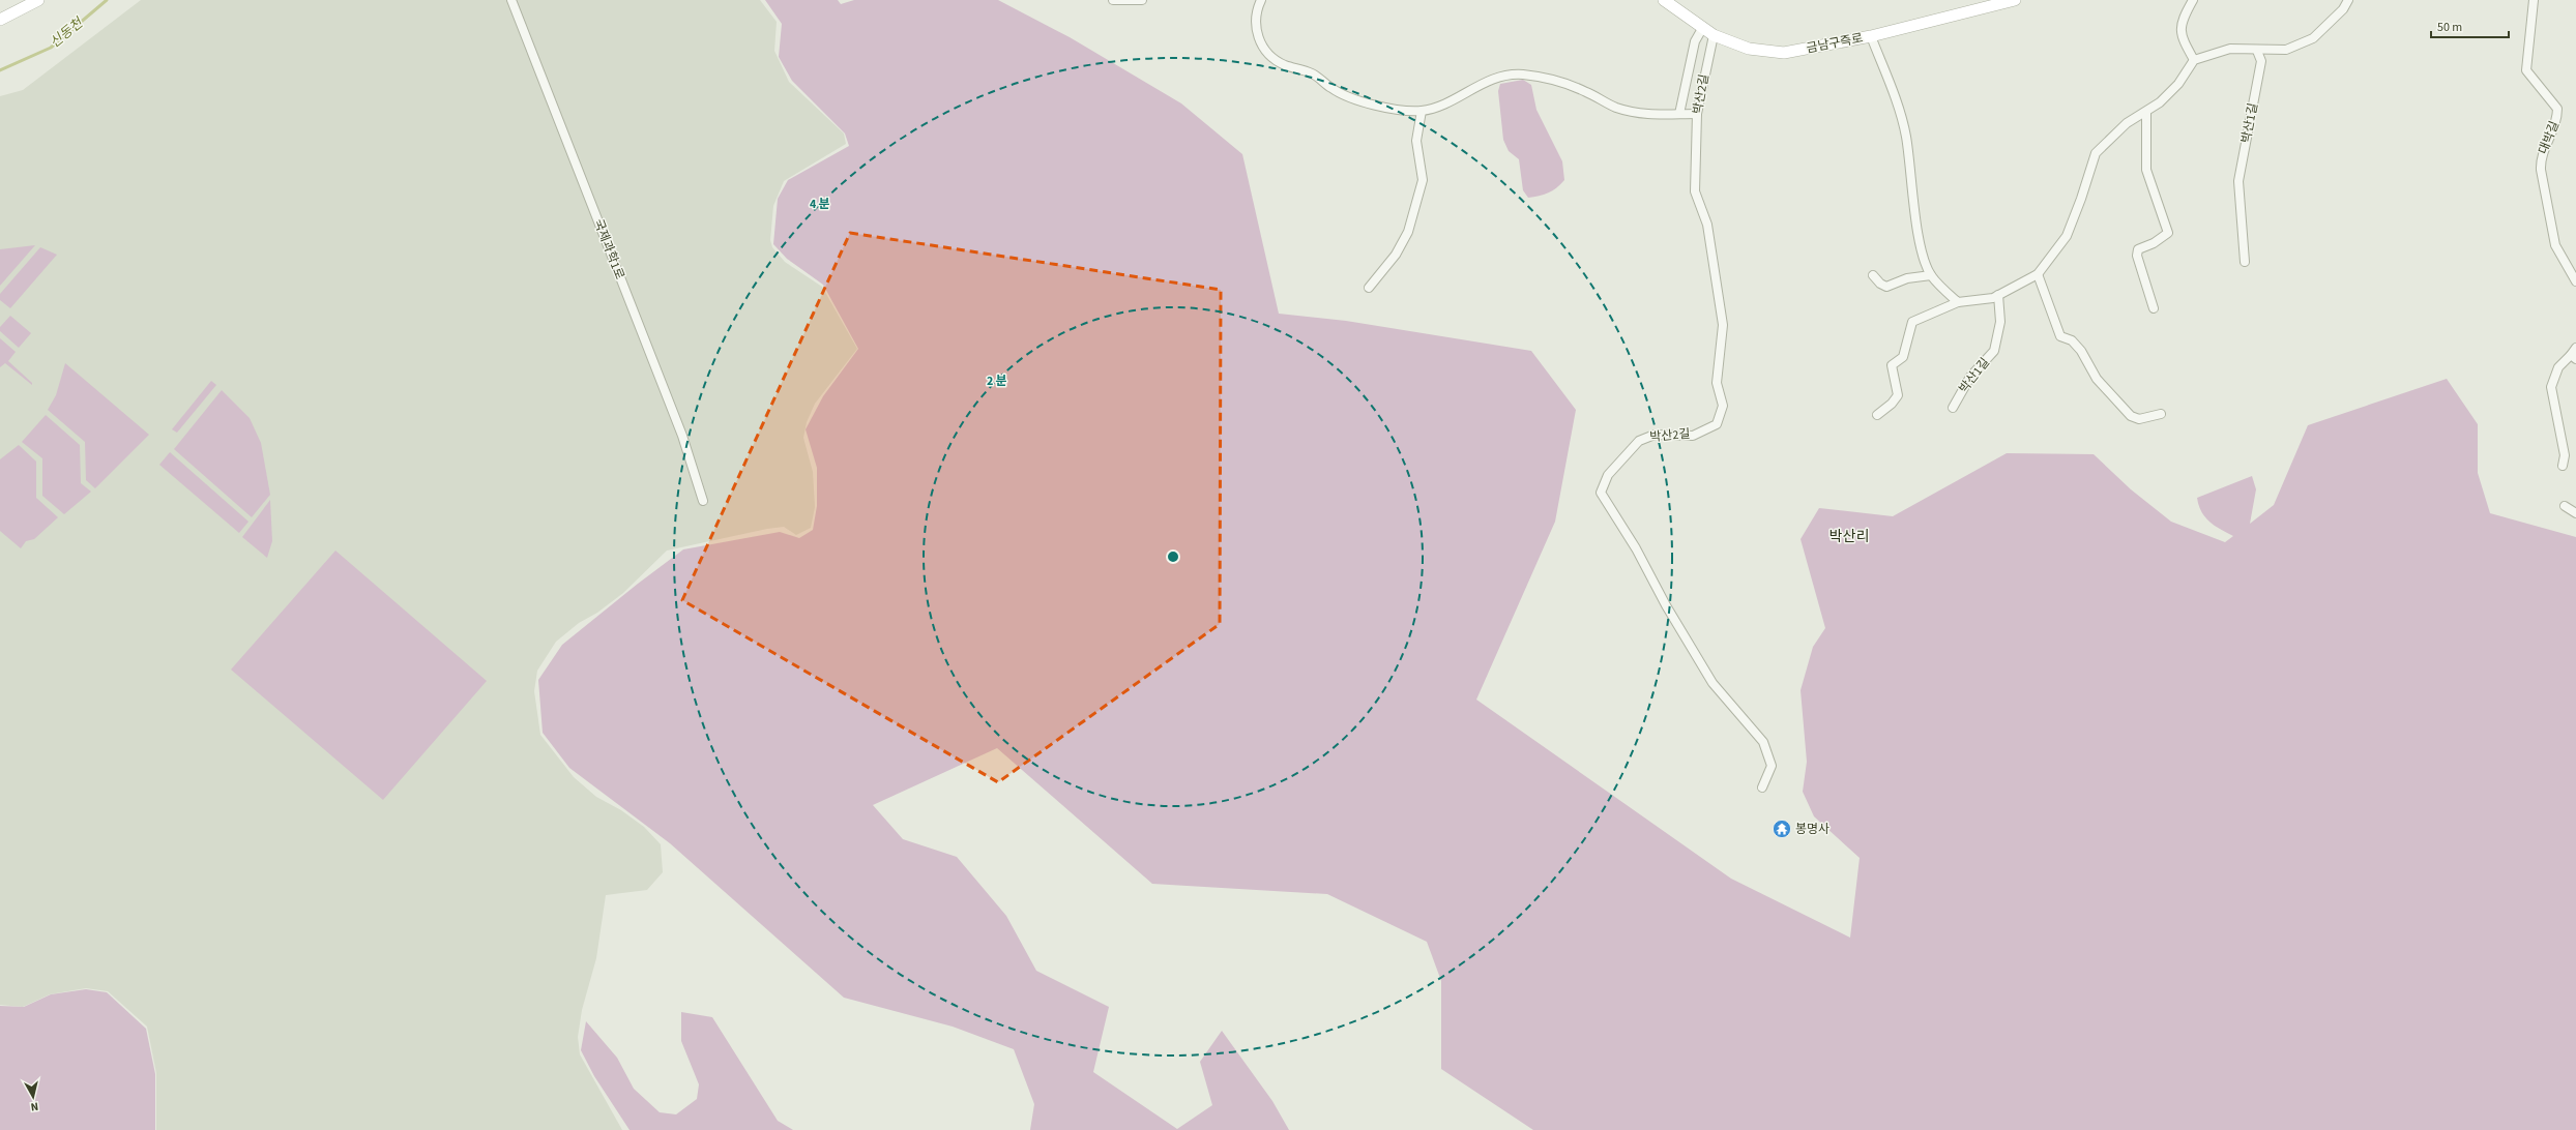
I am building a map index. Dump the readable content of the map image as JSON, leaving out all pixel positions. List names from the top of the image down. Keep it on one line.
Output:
{"streets":{"main road":["금남구즉로"],"street":["박산2길","박산1길","대박길","국제과학1로"]},"crossings":[["금남구즉로","박산2길"]],"districts":["박산리"],"water":["신동천"],"places":{"temple":["봉명사"]},"scale_bar":"50 m","north":"bottom","rings":["4 분","2 분"]}
